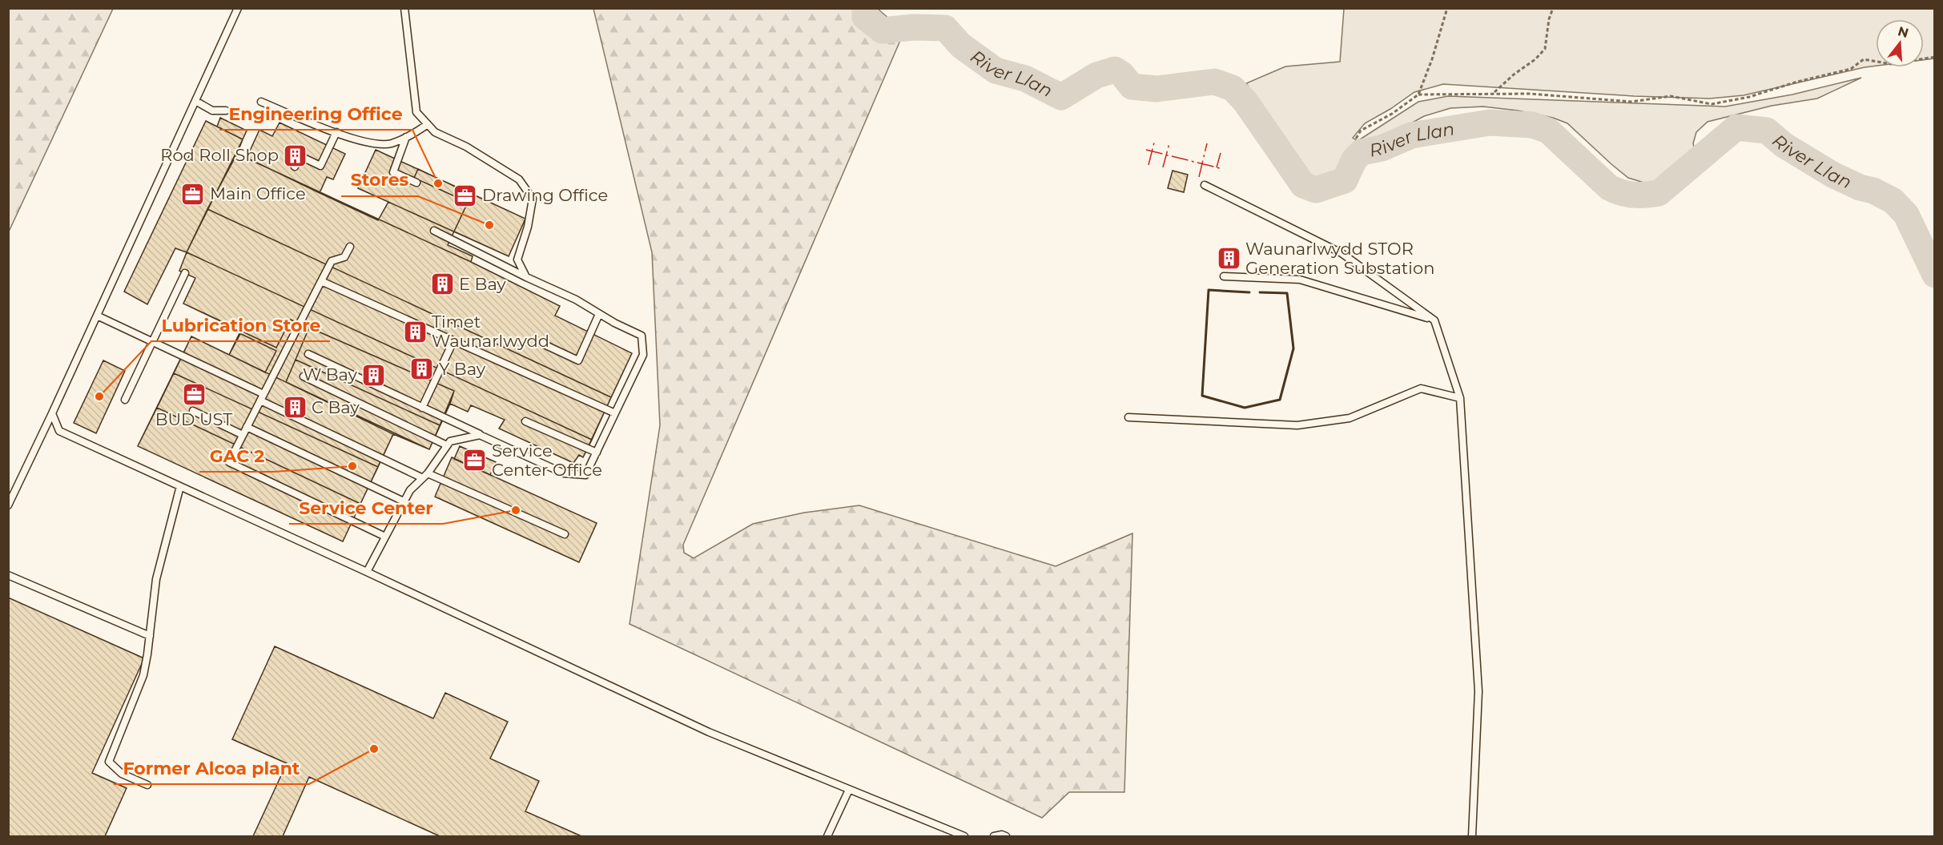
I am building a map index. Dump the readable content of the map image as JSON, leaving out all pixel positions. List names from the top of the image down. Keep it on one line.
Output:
{"water":["River Llan"],"places":{"building":["Rod Roll Shop","Waunarlwydd STOR Generation Substation","E Bay","Timet Waunarlwydd","Y Bay","W Bay","C Bay"],"other":["Engineering Office","Stores","Lubrication Store","GAC 2","Service Center","Former Alcoa plant"],"office":["Main Office","Drawing Office","BUD UST","Service Center Office"]},"north":"top"}
